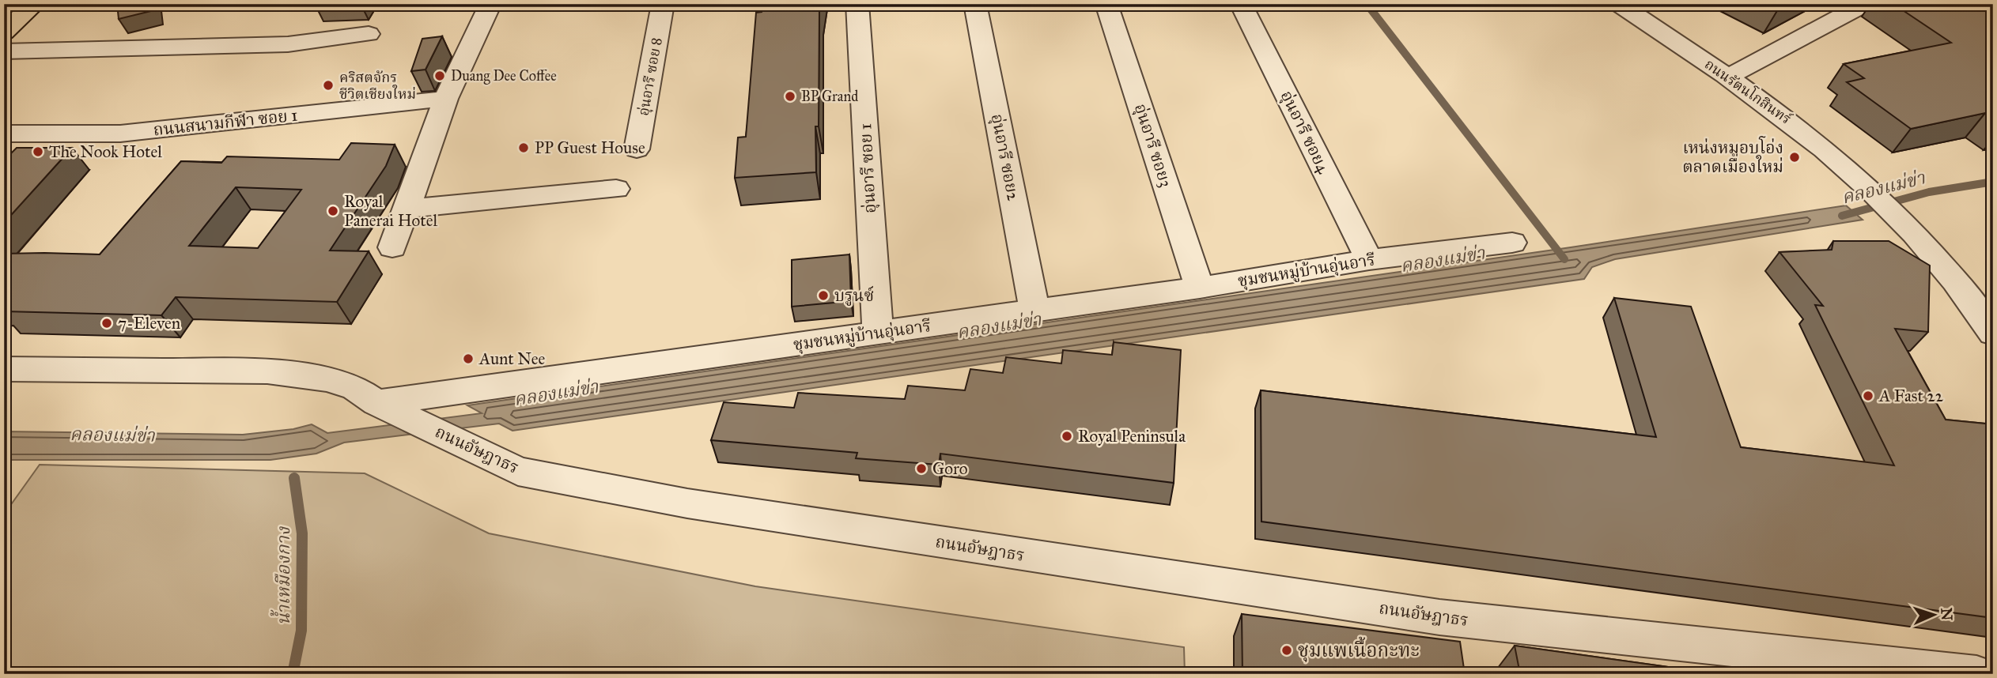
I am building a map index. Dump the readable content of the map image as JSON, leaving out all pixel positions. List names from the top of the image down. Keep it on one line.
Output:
{"streets":{"street":["อุ่นอารี ซอย 8","ถนนรัตนโกสินทร์","ถนนสนามกีฬา ซอย 1","อุ่นอารี ซอย4","อุ่นอารี ซอย3","อุ่นอารี ซอย2","อุ่นอารี ซอย 1","ชุมชนหมู่บ้านอุ่นอารี","ถนนอัษฎาธร"]},"crossings":[["อุ่นอารี ซอย4","ชุมชนหมู่บ้านอุ่นอารี"],["อุ่นอารี ซอย3","ชุมชนหมู่บ้านอุ่นอารี"],["อุ่นอารี ซอย2","ชุมชนหมู่บ้านอุ่นอารี"],["อุ่นอารี ซอย 1","ชุมชนหมู่บ้านอุ่นอารี"],["ชุมชนหมู่บ้านอุ่นอารี","ถนนอัษฎาธร"]],"water":["คลองแม่ข่า","น้ำเหมืองกาง"],"places":["Duang Dee Coffee","คริสตจักร ชีวิตเชียงใหม่","BP Grand","PP Guest House","The Nook Hotel","เหน่งหมูอบโอ่ง ตลาดเมืองใหม่","Royal Panerai Hotel","บรูนซ์","7-Eleven","Aunt Nee","A Fast 22","Royal Peninsula","Goro","ชุมแพเนื้อกะทะ"],"north":"right"}
